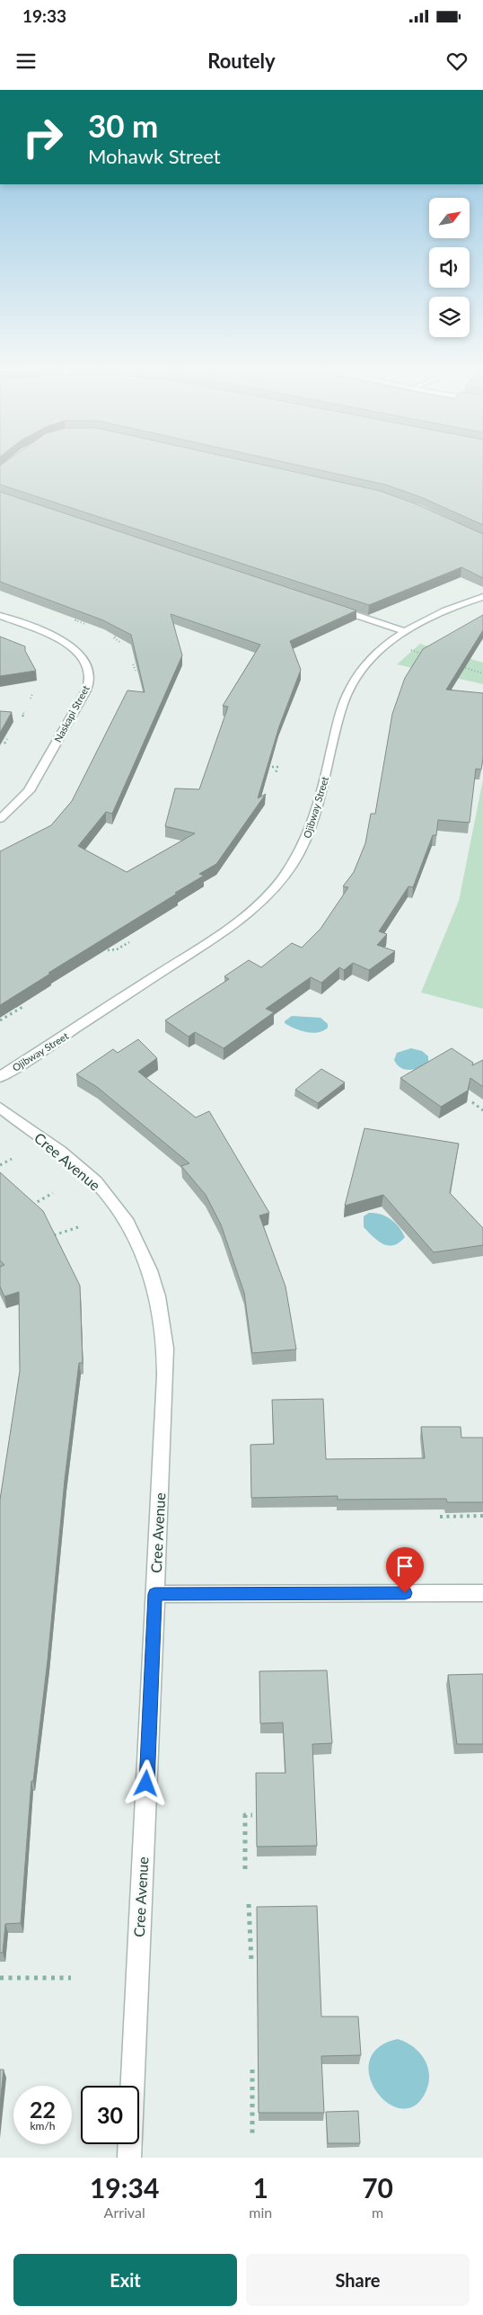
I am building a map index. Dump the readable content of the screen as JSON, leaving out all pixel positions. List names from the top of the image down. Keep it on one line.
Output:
{"streets":{"street":["Naskapi Street","Ojibway Street","Cree Avenue"]},"north":"top right","page":{"status":"19:33","header":"Routely","turn":["30 m","Mohawk Street"],"speed":"22 km/h","limit":"30","eta":["19:34","Arrival","1","min","70","m"],"buttons":["Exit","Share"]}}
